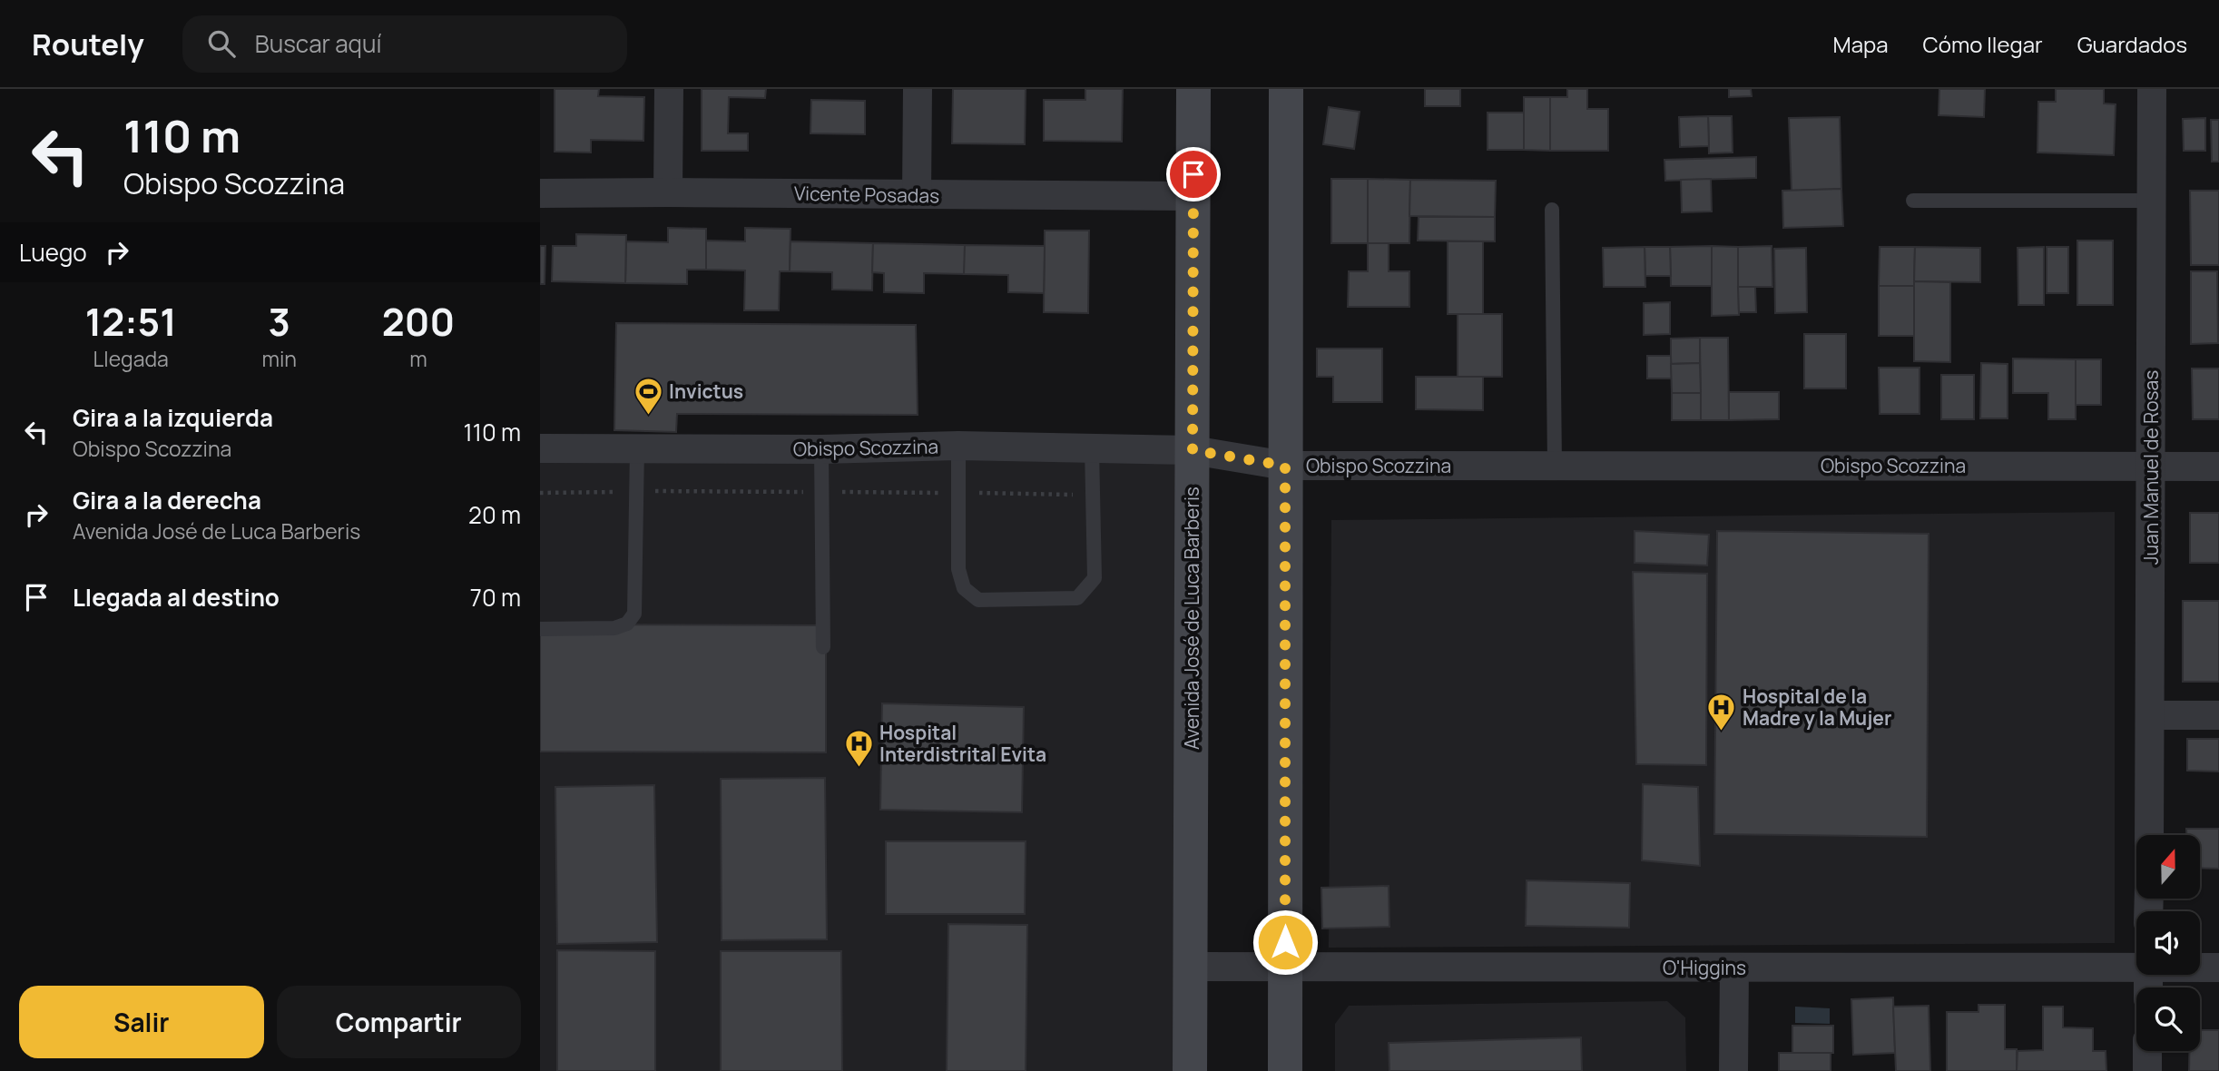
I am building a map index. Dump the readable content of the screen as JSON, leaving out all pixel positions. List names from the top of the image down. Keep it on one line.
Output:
{"streets":{"main road":["Avenida José de Luca Barberis"],"street":["Vicente Posadas","Obispo Scozzina","Juan Manuel de Rosas","O'Higgins"]},"crossings":[["Vicente Posadas","Avenida José de Luca Barberis"],["Obispo Scozzina","Juan Manuel de Rosas"],["Obispo Scozzina","Avenida José de Luca Barberis"],["Avenida José de Luca Barberis","O'Higgins"]],"places":{"sports":["Invictus"],"hospital":["Hospital de la Madre y la Mujer","Hospital Interdistrital Evita"]},"north":"top","page":{"header":"Routely","search":"Buscar aquí","nav":["Mapa","Cómo llegar","Guardados"],"turn":["110 m","Obispo Scozzina"],"then":"Luego","eta":["12:51","Llegada","3","min","200","m"],"list":[{"name":"Gira a la izquierda","note":"Obispo Scozzina","value":"110 m"},{"name":"Gira a la derecha","note":"Avenida José de Luca Barberis","value":"20 m"},{"name":"Llegada al destino","value":"70 m"}],"buttons":["Salir","Compartir"]}}
